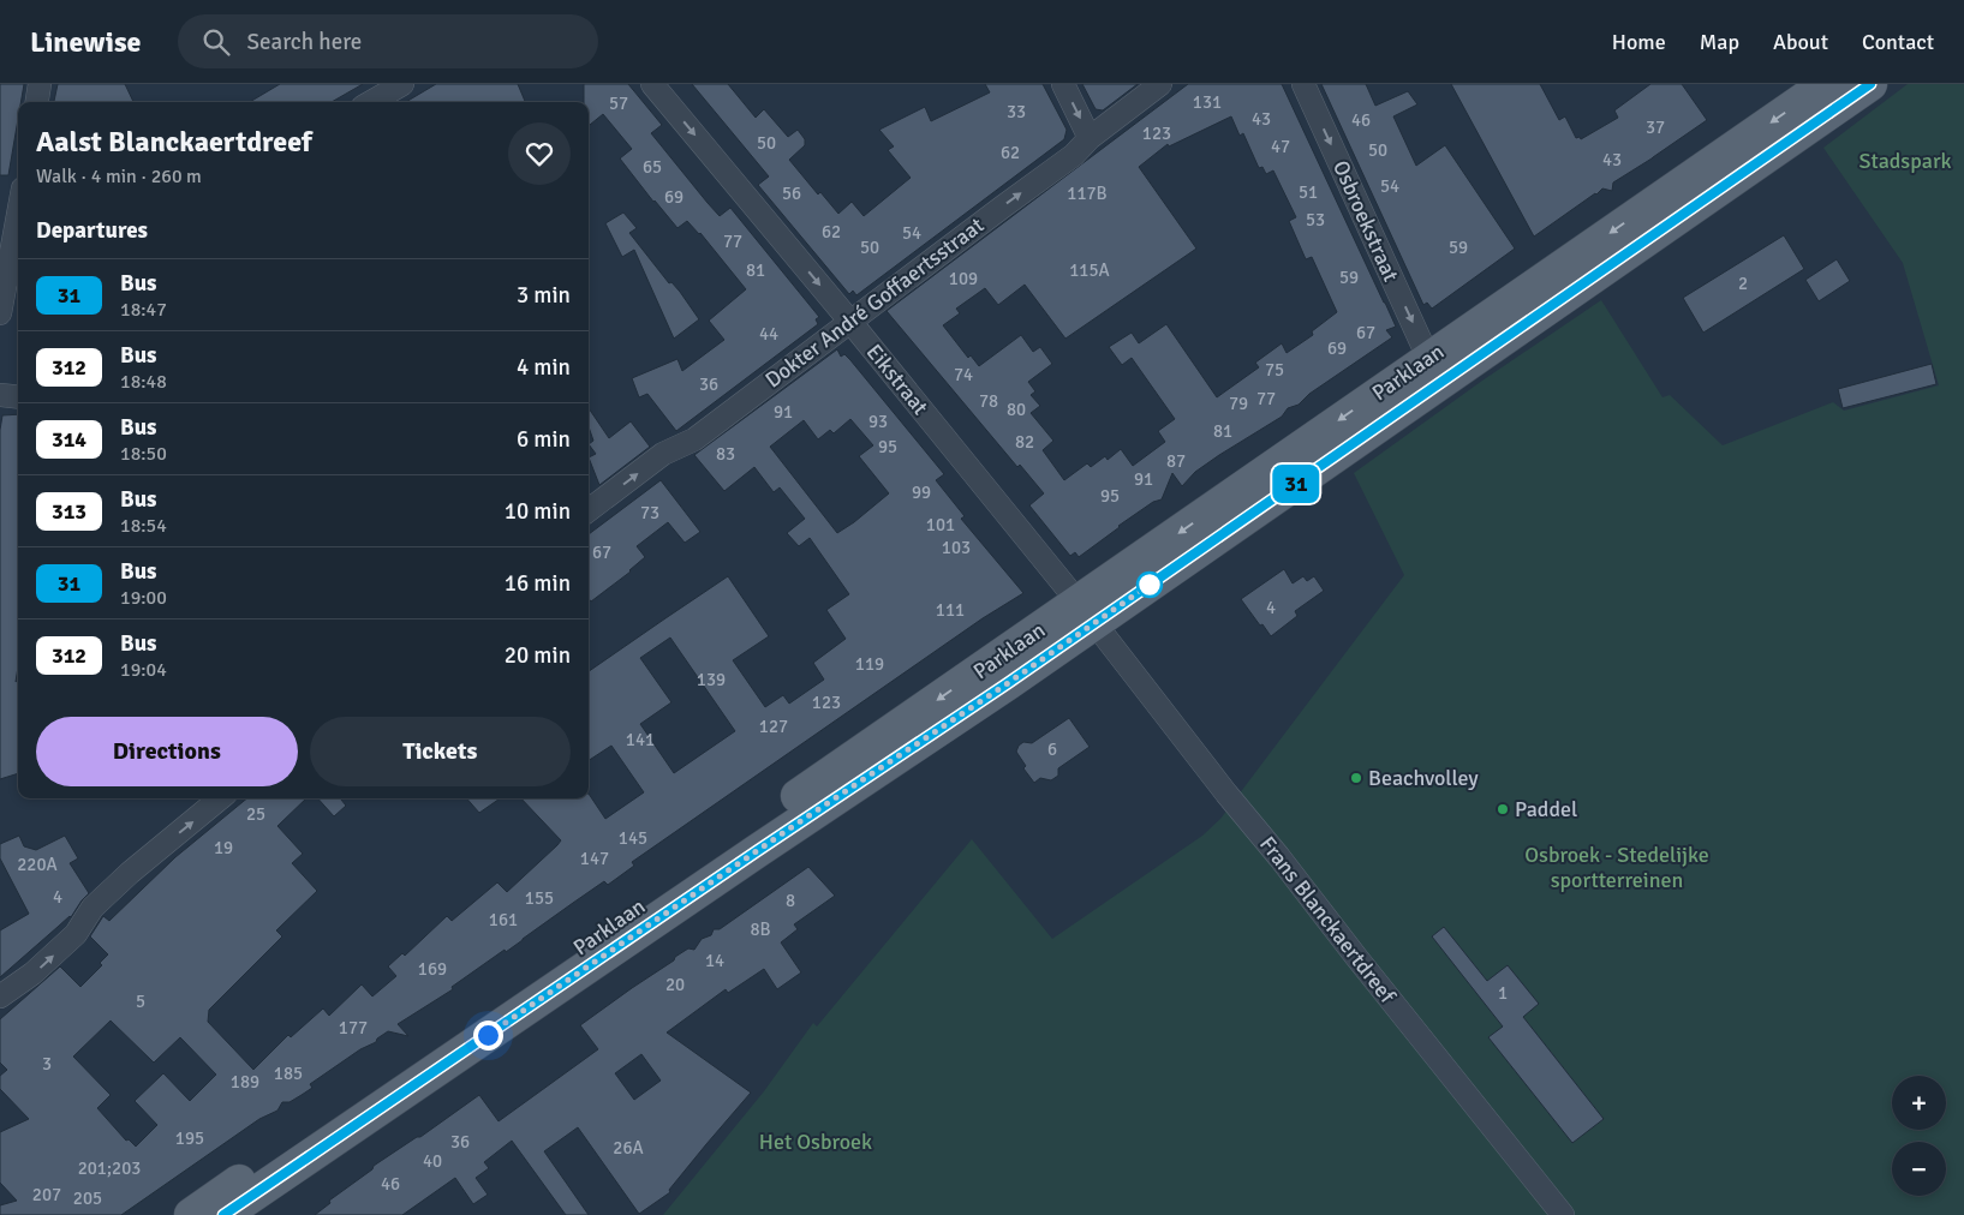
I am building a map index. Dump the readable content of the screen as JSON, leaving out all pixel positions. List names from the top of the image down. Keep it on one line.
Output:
{"streets":{"main road":["Parklaan"],"street":["Osbroekstraat","Dokter André Goffaertsstraat","Eikstraat","Frans Blanckaertdreef"]},"crossings":[["Osbroekstraat","Parklaan"],["Dokter André Goffaertsstraat","Eikstraat"],["Parklaan","Eikstraat"],["Parklaan","Frans Blanckaertdreef"],["Eikstraat","Frans Blanckaertdreef"]],"one_way":["Osbroekstraat","Dokter André Goffaertsstraat","Eikstraat"],"parks":["Stadspark","Osbroek - Stedelijke sportterreinen","Het Osbroek"],"places":["Beachvolley","Paddel"],"lines":["bus line 31"],"house_numbers":["131","57","33","43","46","37","123","50","47","50","62","43","65","54","51","56","117B","69","53","62","54","77","50","59","81","115A","59","109","2","67","44","69","75","74","36","77","78","79","80","91","93","81","82","95","83","87","91","99","95","73","101","103","67","4","111","119","139","123","127","141","6","25","145","19","147","220A","4","155","8","161","8B","14","169","20","1","5","177","3","185","189","195","36","26A","40","201;203","46","207","205"],"page":{"header":"Linewise","search":"Search here","nav":["Home","Map","About","Contact"],"on_map":"31","heading":[["Aalst Blanckaertdreef","Walk · 4 min · 260 m"],"Departures"],"list":[{"mark":"31","name":"Bus","note":"18:47","value":"3 min"},{"mark":"312","name":"Bus","note":"18:48","value":"4 min"},{"mark":"314","name":"Bus","note":"18:50","value":"6 min"},{"mark":"313","name":"Bus","note":"18:54","value":"10 min"},{"mark":"31","name":"Bus","note":"19:00","value":"16 min"},{"mark":"312","name":"Bus","note":"19:04","value":"20 min"}],"buttons":["Directions","Tickets"],"map_buttons":["+","−"]}}
